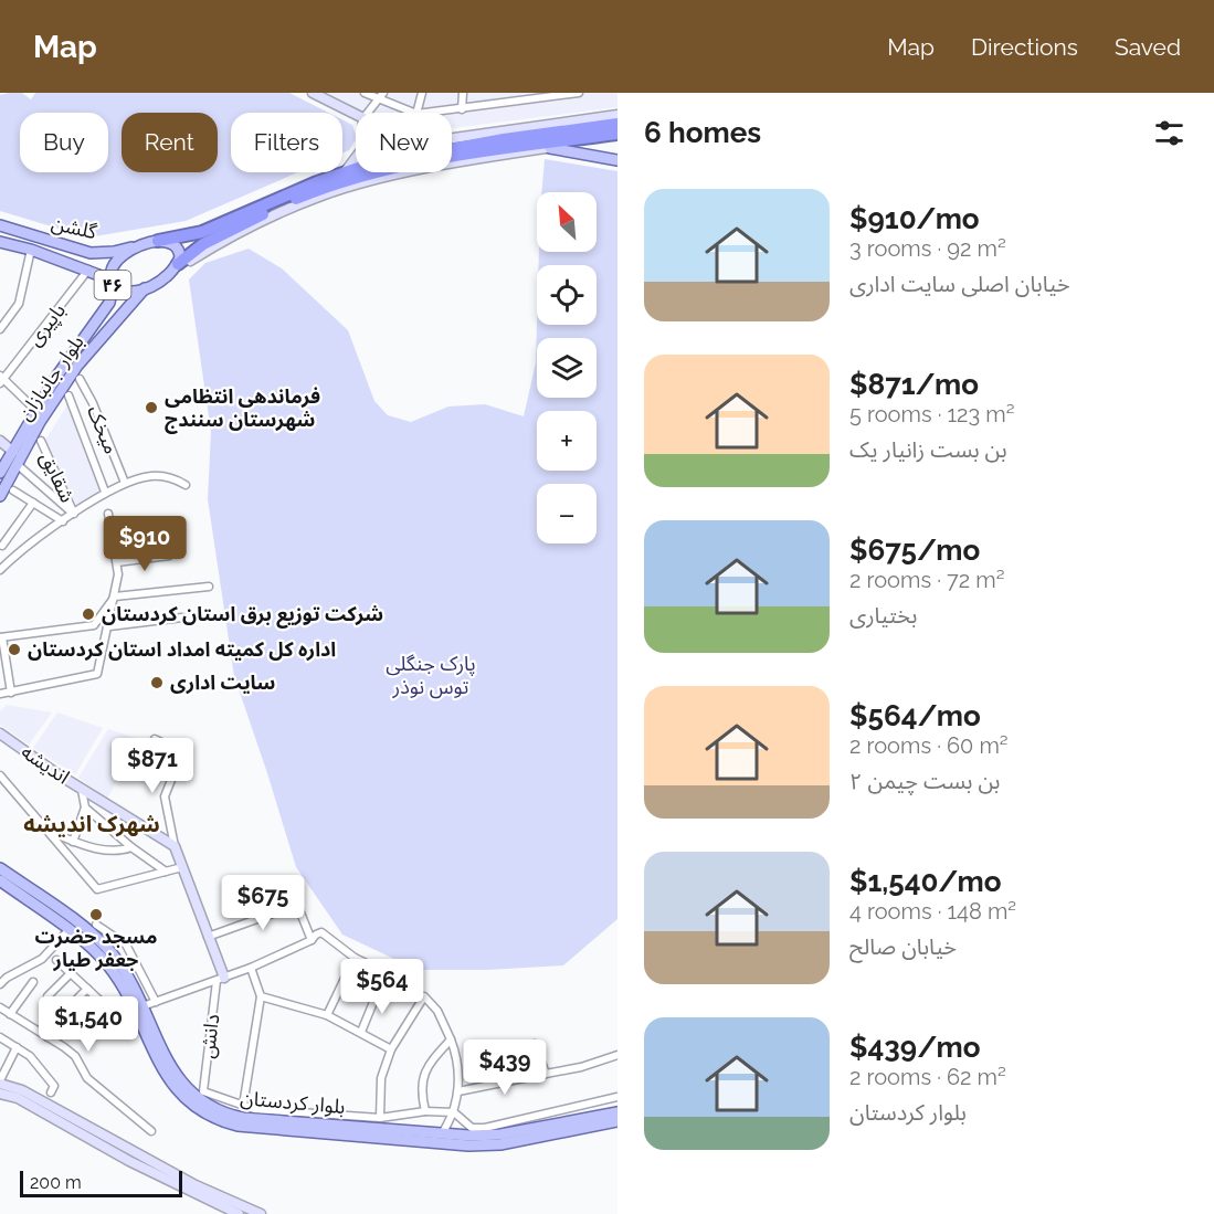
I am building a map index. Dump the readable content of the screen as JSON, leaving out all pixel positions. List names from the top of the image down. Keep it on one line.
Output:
{"streets":{"main road":["گلشن","۴۶","بلوار جانبازان","بلوار کردستان"],"street":["باپیری","میخک","شقایق","اندیشه","دانش"]},"crossings":[["گلشن","۴۶"],["گلشن","باپیری"],["گلشن","بلوار جانبازان"],["۴۶","بلوار جانبازان"]],"districts":["شهرک اندیشه"],"parks":["پارک جنگلی توس نوذر"],"places":["فرماندهی انتظامی شهرستان سنندج","شرکت توزیع برق استان کردستان","اداره کل کمیته امداد استان کردستان","سایت اداری","مسجد حضرت جعفر طیار"],"scale_bar":"200 m","north":"top left","page":{"header":"Map","nav":["Map","Directions","Saved"],"heading":"6 homes","chip":["Buy","Rent","Filters","New"],"list":[{"name":"$910/mo","note":"3 rooms · 92 m² · خیابان اصلی سایت اداری"},{"name":"$871/mo","note":"5 rooms · 123 m² · بن بست زانیار یک"},{"name":"$675/mo","note":"2 rooms · 72 m² · بختیاری"},{"name":"$564/mo","note":"2 rooms · 60 m² · بن بست چیمن ۲"},{"name":"$1,540/mo","note":"4 rooms · 148 m² · خیابان صالح"},{"name":"$439/mo","note":"2 rooms · 62 m² · بلوار کردستان"}],"map_buttons":["+","−"],"price":["$910","$871","$675","$564","$1,540","$439"],"scale":"200 m"}}
